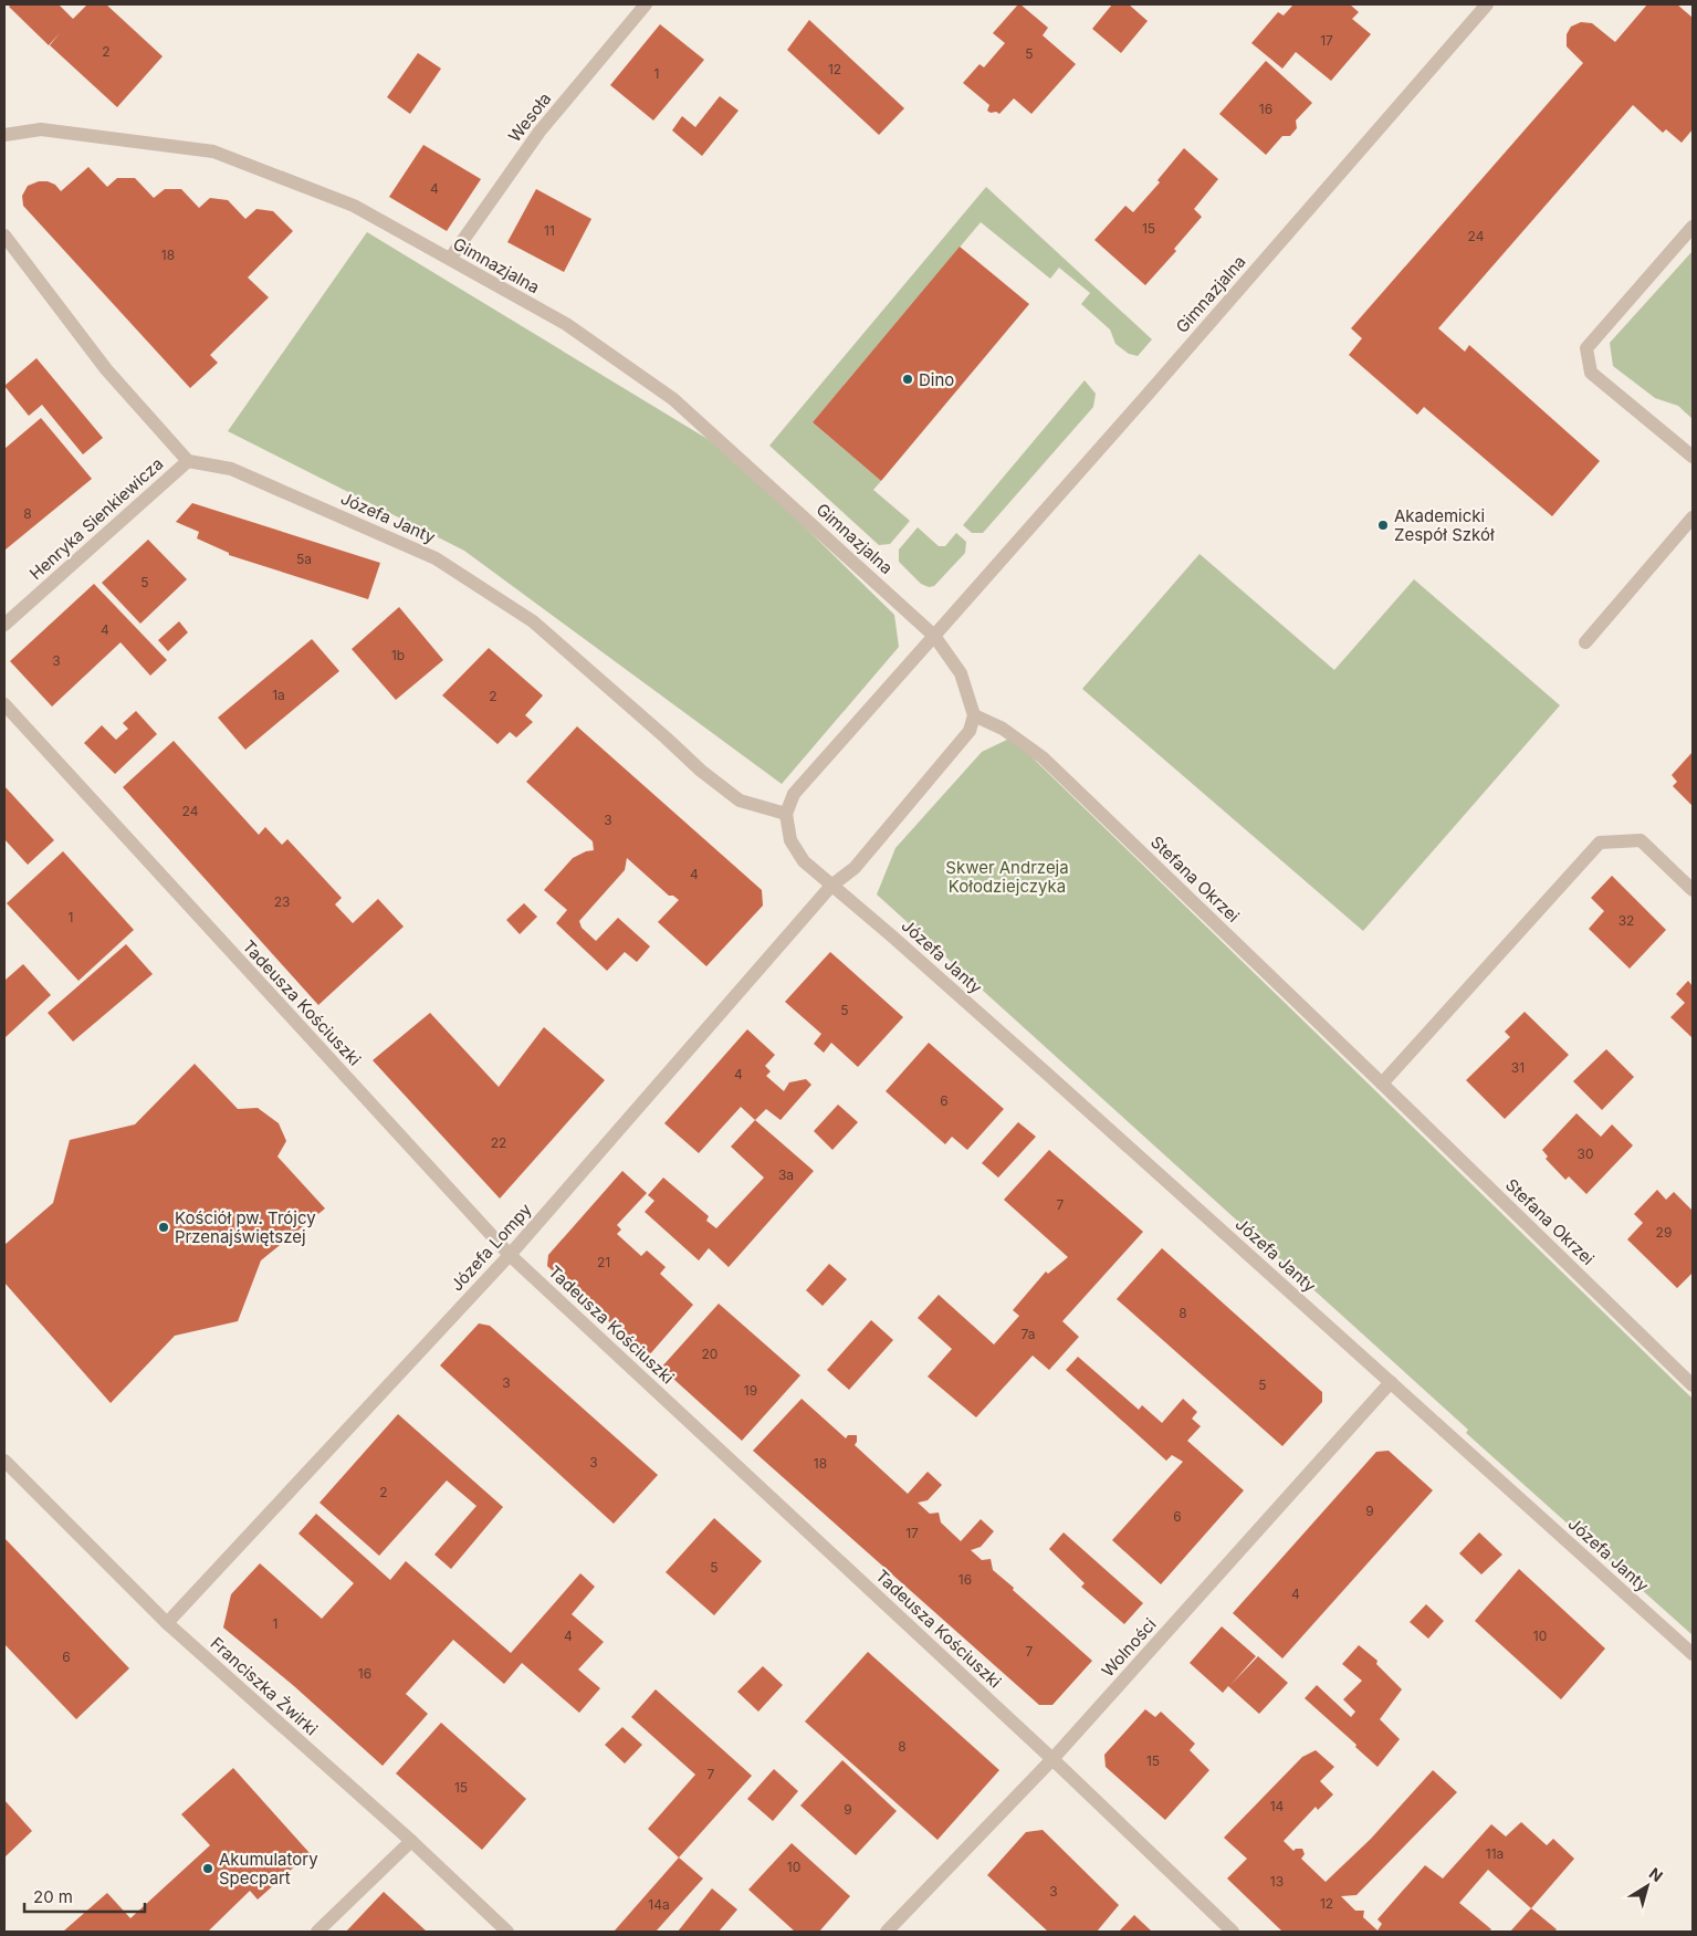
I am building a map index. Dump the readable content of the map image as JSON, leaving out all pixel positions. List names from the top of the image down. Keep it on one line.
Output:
{"streets":{"street":["Wesoła","Gimnazjalna","Józefa Janty","Henryka Sienkiewicza","Stefana Okrzei","Tadeusza Kościuszki","Józefa Lompy","Wolności","Franciszka Żwirki"]},"crossings":[["Wesoła","Gimnazjalna"],["Józefa Janty","Henryka Sienkiewicza"],["Józefa Janty","Józefa Lompy"],["Józefa Janty","Wolności"],["Stefana Okrzei","Józefa Lompy"],["Tadeusza Kościuszki","Józefa Lompy"],["Tadeusza Kościuszki","Wolności"],["Józefa Lompy","Franciszka Żwirki"]],"parks":["Skwer Andrzeja Kołodziejczyka"],"places":["Dino","Akademicki Zespół Szkół","Kościół pw. Trójcy Przenajświętszej","Akumulatory Specpart"],"house_numbers":["17","2","5","12","1","16","4","15","11","24","18","8","5a","5","4","1b","3","1a","2","24","3","4","23","1","32","5","31","4","6","22","30","3a","7","29","21","8","7a","20","3","5","19","3","18","2","9","6","17","5","16","4","1","4","10","7","6","16","8","15","7","15","14","9","11a","10","13","3","12","14a"],"scale_bar":"20 m","north":"top right"}
